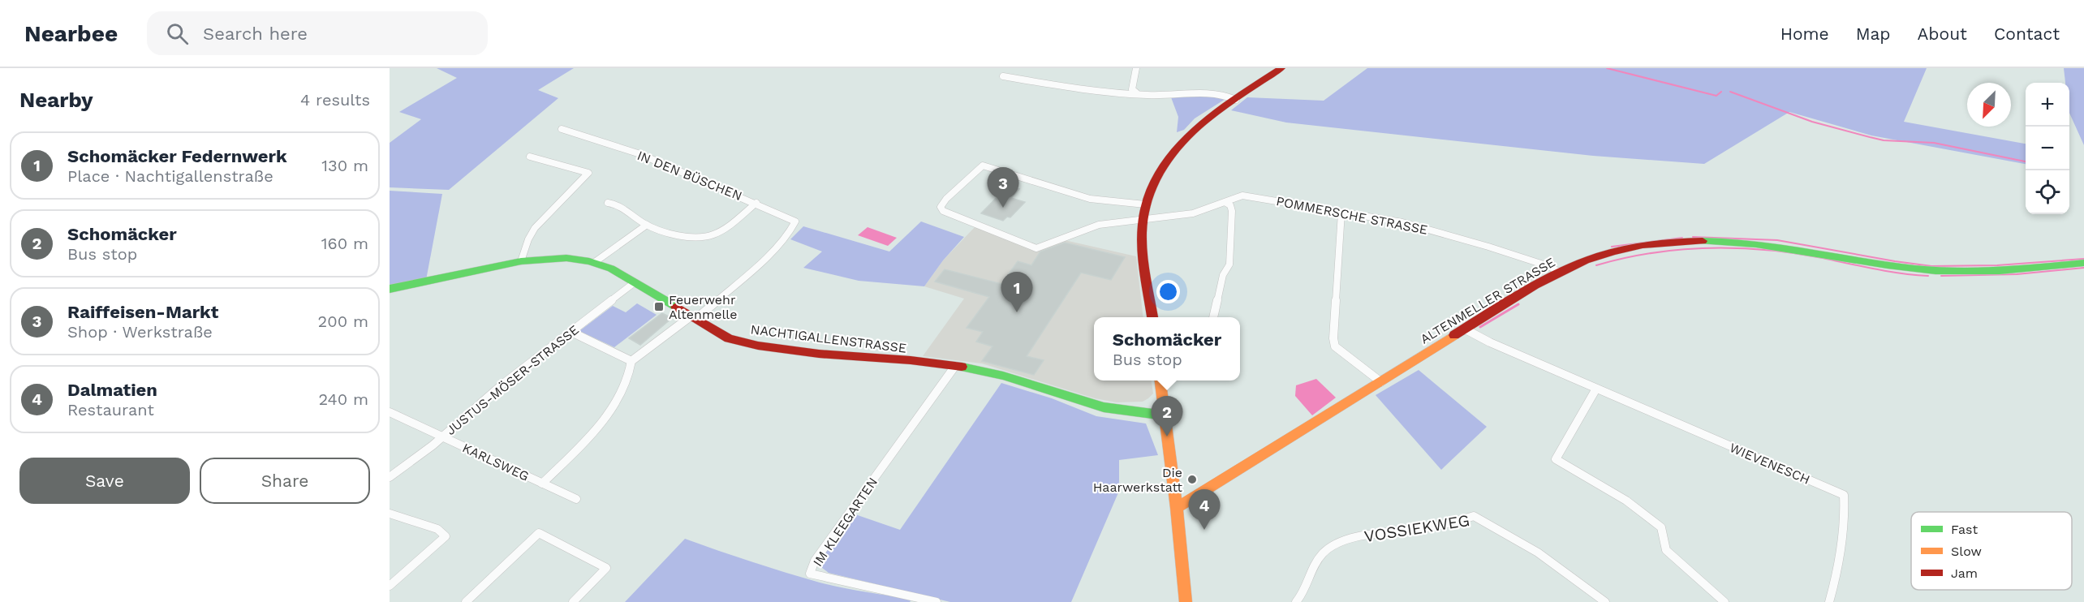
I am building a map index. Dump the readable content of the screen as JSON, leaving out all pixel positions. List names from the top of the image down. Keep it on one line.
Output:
{"streets":{"street":["IN DEN BÜSCHEN","POMMERSCHE STRASSE","ALTENMELLER STRASSE","NACHTIGALLENSTRASSE","JUSTUS-MÖSER-STRASSE","KARLSWEG","WIEVENESCH","IM KLEEGARTEN","VOSSIEKWEG"]},"crossings":[["POMMERSCHE STRASSE","ALTENMELLER STRASSE"],["ALTENMELLER STRASSE","WIEVENESCH"],["NACHTIGALLENSTRASSE","JUSTUS-MÖSER-STRASSE"],["NACHTIGALLENSTRASSE","IM KLEEGARTEN"],["JUSTUS-MÖSER-STRASSE","KARLSWEG"]],"places":{"transit":["Feuerwehr Altenmelle"],"other":["Die Haarwerkstatt"]},"legend":["Fast","Slow","Jam"],"north":"bottom left","page":{"header":"Nearbee","search":"Search here","nav":["Home","Map","About","Contact"],"heading":["Nearby","4 results"],"map_buttons":["+","−"],"list":[{"mark":"1","name":"Schomäcker Federnwerk","note":"Place · Nachtigallenstraße","value":"130 m"},{"mark":"2","name":"Schomäcker","note":"Bus stop","value":"160 m"},{"mark":"3","name":"Raiffeisen-Markt","note":"Shop · Werkstraße","value":"200 m"},{"mark":"4","name":"Dalmatien","note":"Restaurant","value":"240 m"}],"pins":["3","1","2","4"],"popup":["Schomäcker","Bus stop"],"buttons":["Save","Share"]}}
